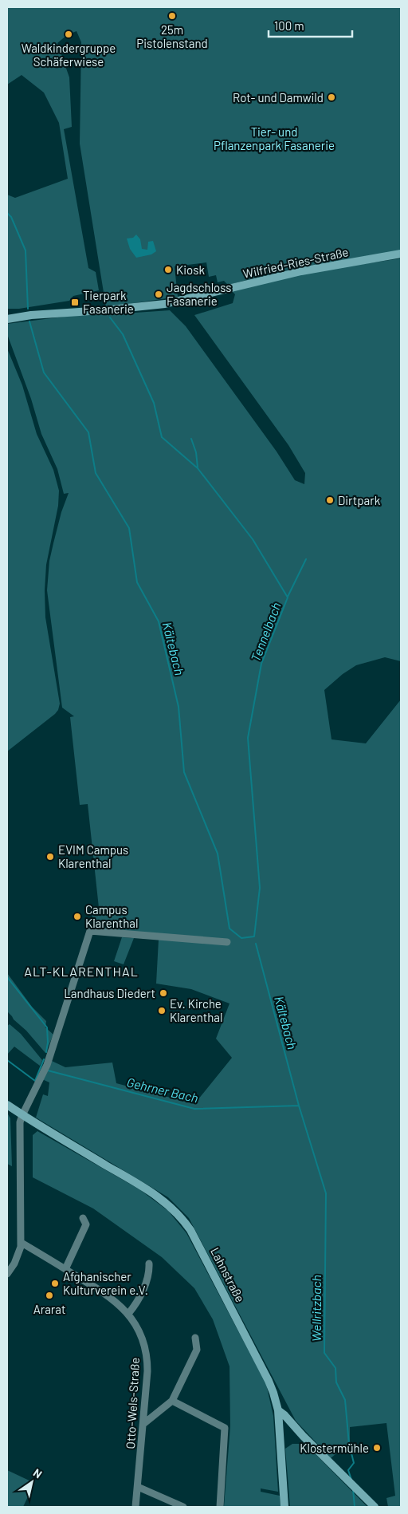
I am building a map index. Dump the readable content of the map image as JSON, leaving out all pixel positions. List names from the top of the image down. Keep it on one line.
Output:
{"streets":{"street":["Wilfried-Ries-Straße","Lahnstraße","Otto-Wels-Straße"]},"districts":["ALT-KLARENTHAL"],"water":["Tennelbach","Kältebach","Gehrner Bach","Wellritzbach"],"parks":["Tier- und Pflanzenpark Fasanerie"],"places":{"other":["25m Pistolenstand","Waldkindergruppe Schäferwiese","Rot- und Damwild","Kiosk","Jagdschloss Fasanerie","Dirtpark","EVIM Campus Klarenthal","Campus Klarenthal","Landhaus Diedert","Ev. Kirche Klarenthal","Afghanischer Kulturverein e.V.","Ararat","Klostermühle"],"transit":["Tierpark Fasanerie"]},"scale_bar":"100 m","north":"top right"}
